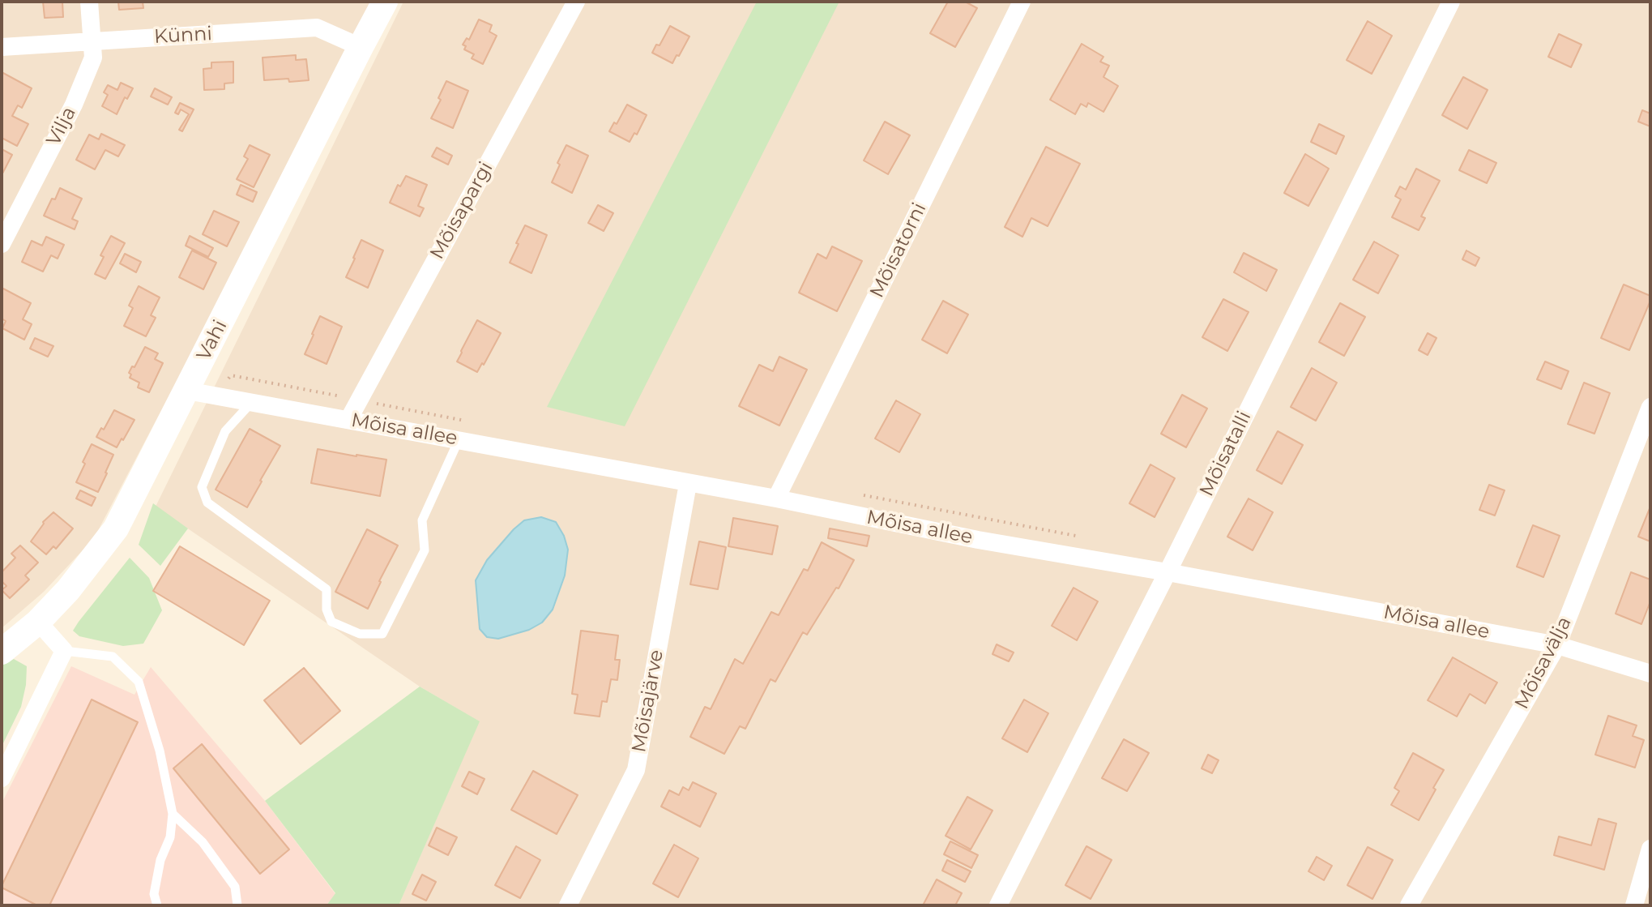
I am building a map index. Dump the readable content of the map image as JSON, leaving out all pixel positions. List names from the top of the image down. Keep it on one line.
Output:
{"streets":{"street":["Künni","Vilja","Mõisapargi","Mõisatorni","Vahi","Mõisa allee","Mõisatalli","Mõisavälja","Mõisajärve"]},"crossings":[["Künni","Vilja"],["Künni","Vahi"],["Mõisapargi","Mõisa allee"],["Mõisatorni","Mõisa allee"],["Vahi","Mõisa allee"],["Mõisa allee","Mõisatalli"],["Mõisa allee","Mõisavälja"],["Mõisa allee","Mõisajärve"]]}
